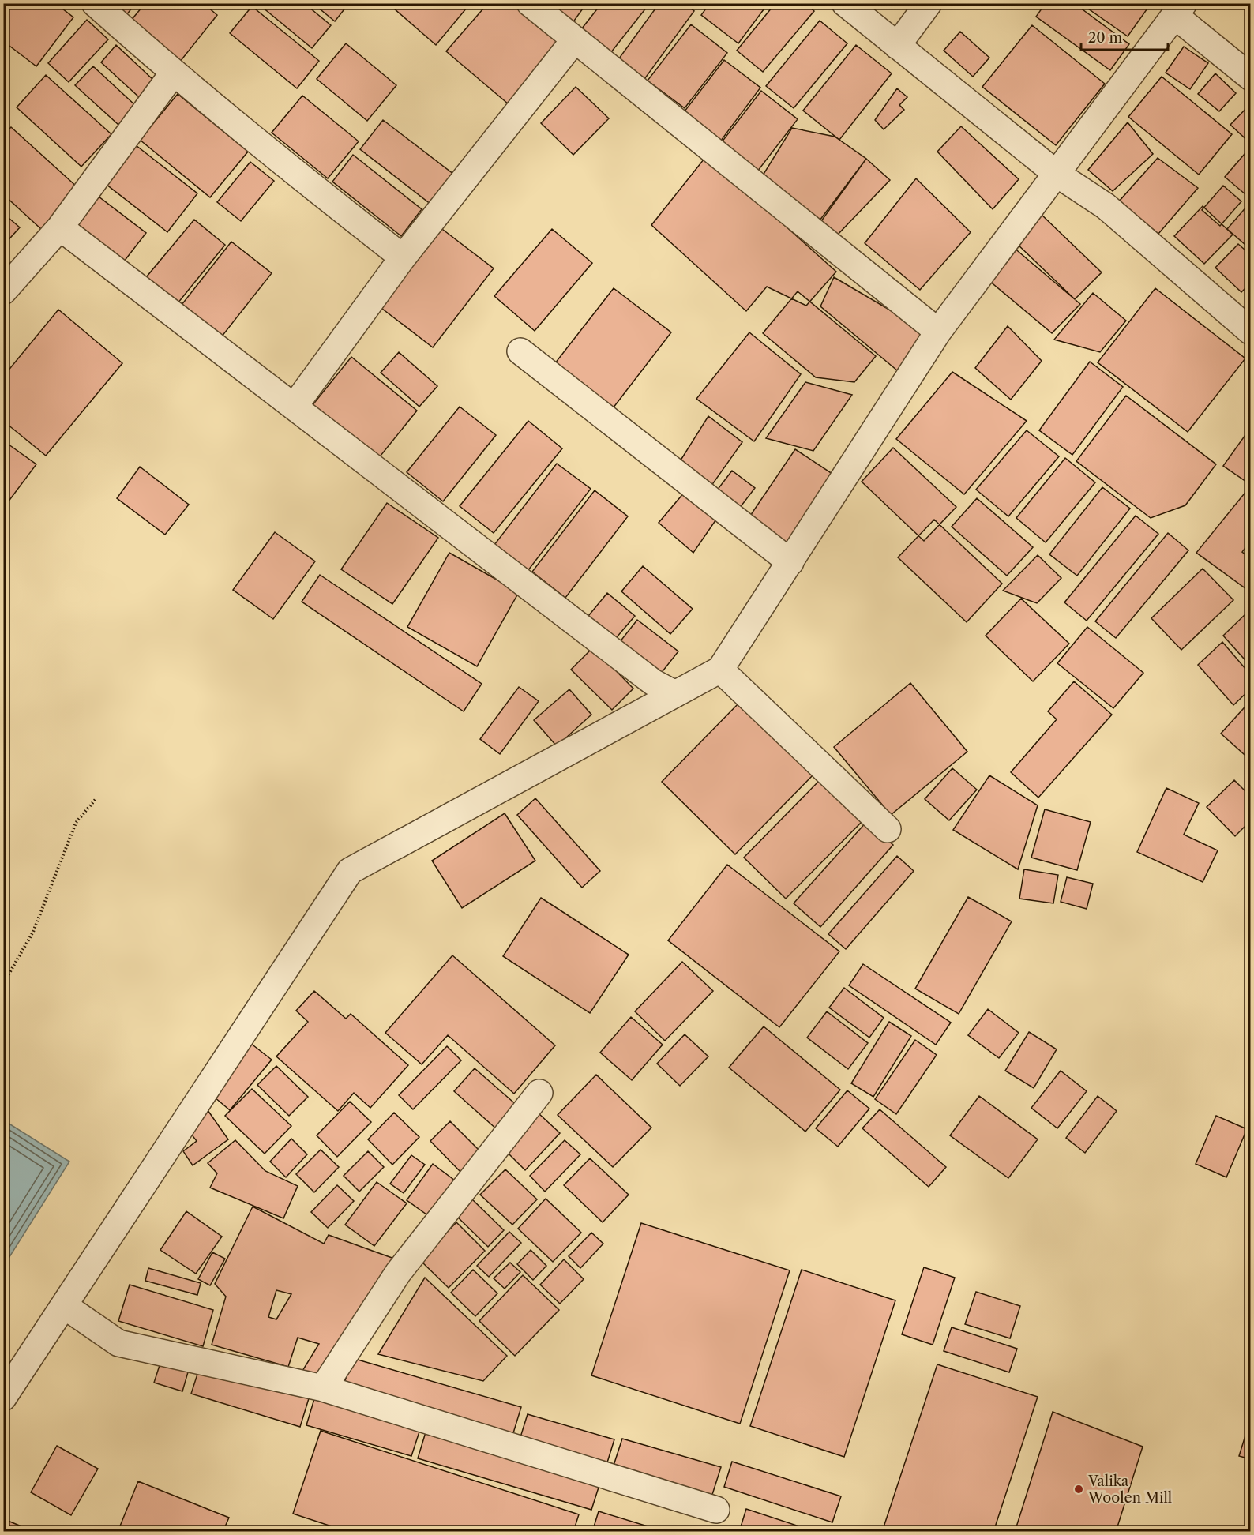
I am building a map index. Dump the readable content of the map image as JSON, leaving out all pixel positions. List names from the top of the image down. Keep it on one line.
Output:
{"places":["Valika Woolen Mill"],"scale_bar":"20 m"}
